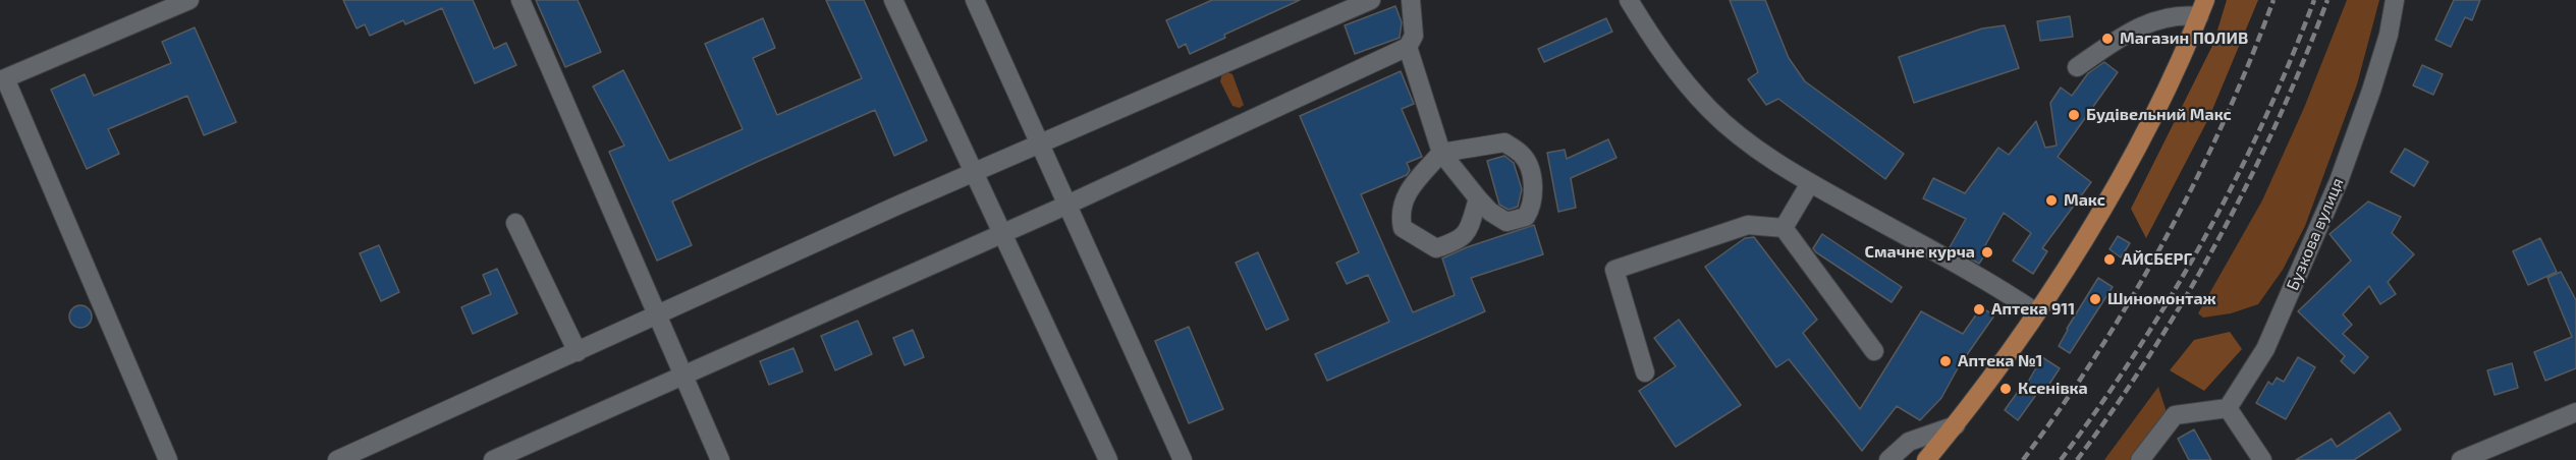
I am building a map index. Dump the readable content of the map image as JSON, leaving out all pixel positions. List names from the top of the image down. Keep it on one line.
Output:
{"streets":{"street":["Бузкова вулиця"]},"places":["Магазин ПОЛИВ","Будівельний Макс","Макс","Смачне курча","АЙСБЕРГ","Шиномонтаж","Аптека 911","Аптека №1","Ксенівка"]}
